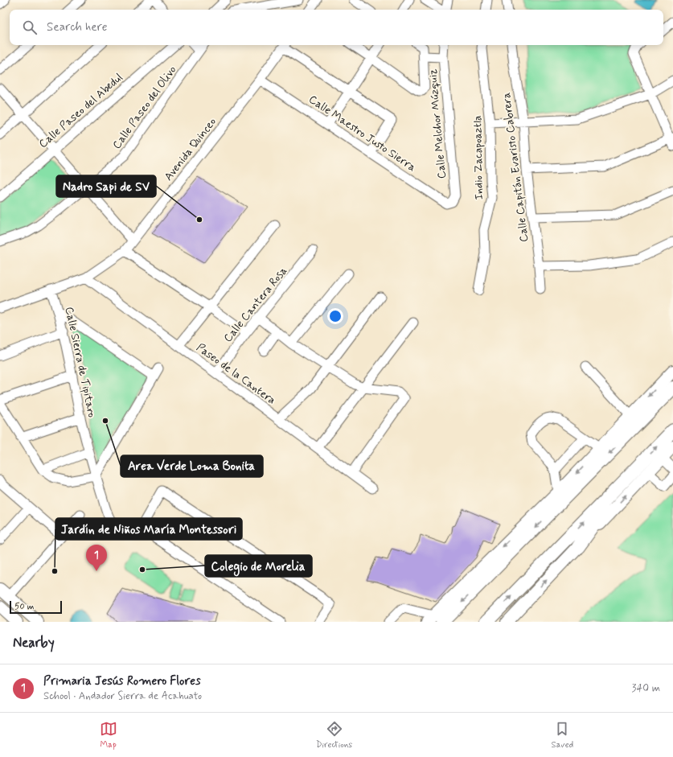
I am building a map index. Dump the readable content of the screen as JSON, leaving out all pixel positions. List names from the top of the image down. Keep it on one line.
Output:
{"streets":{"street":["Calle Paseo del Olivo","Calle Paseo del Abedul","Calle Melchor Múzquiz","Calle Maestro Justo Sierra","Avenida Quinceo","Indio Zacapoaztla","Calle Capitán Evaristo Cabrera","Calle Cantera Rosa","Calle Sierra de Tipitaro","Paseo de la Cantera"]},"crossings":[["Calle Melchor Múzquiz","Calle Maestro Justo Sierra"],["Calle Maestro Justo Sierra","Avenida Quinceo"],["Avenida Quinceo","Calle Sierra de Tipitaro"],["Avenida Quinceo","Paseo de la Cantera"],["Calle Cantera Rosa","Paseo de la Cantera"]],"places":["Nadro Sapi de SV","Area Verde Loma Bonita","Colegio de Morelia","Jardín de Niños María Montessori"],"scale_bar":"50 m","page":{"search":"Search here","pins":"1","scale":"50 m","heading":"Nearby","list":[{"mark":"1","name":"Primaria Jesús Romero Flores","note":"School · Andador Sierra de Acahuato","value":"340 m"}],"nav":["Map","Directions","Saved"]}}
